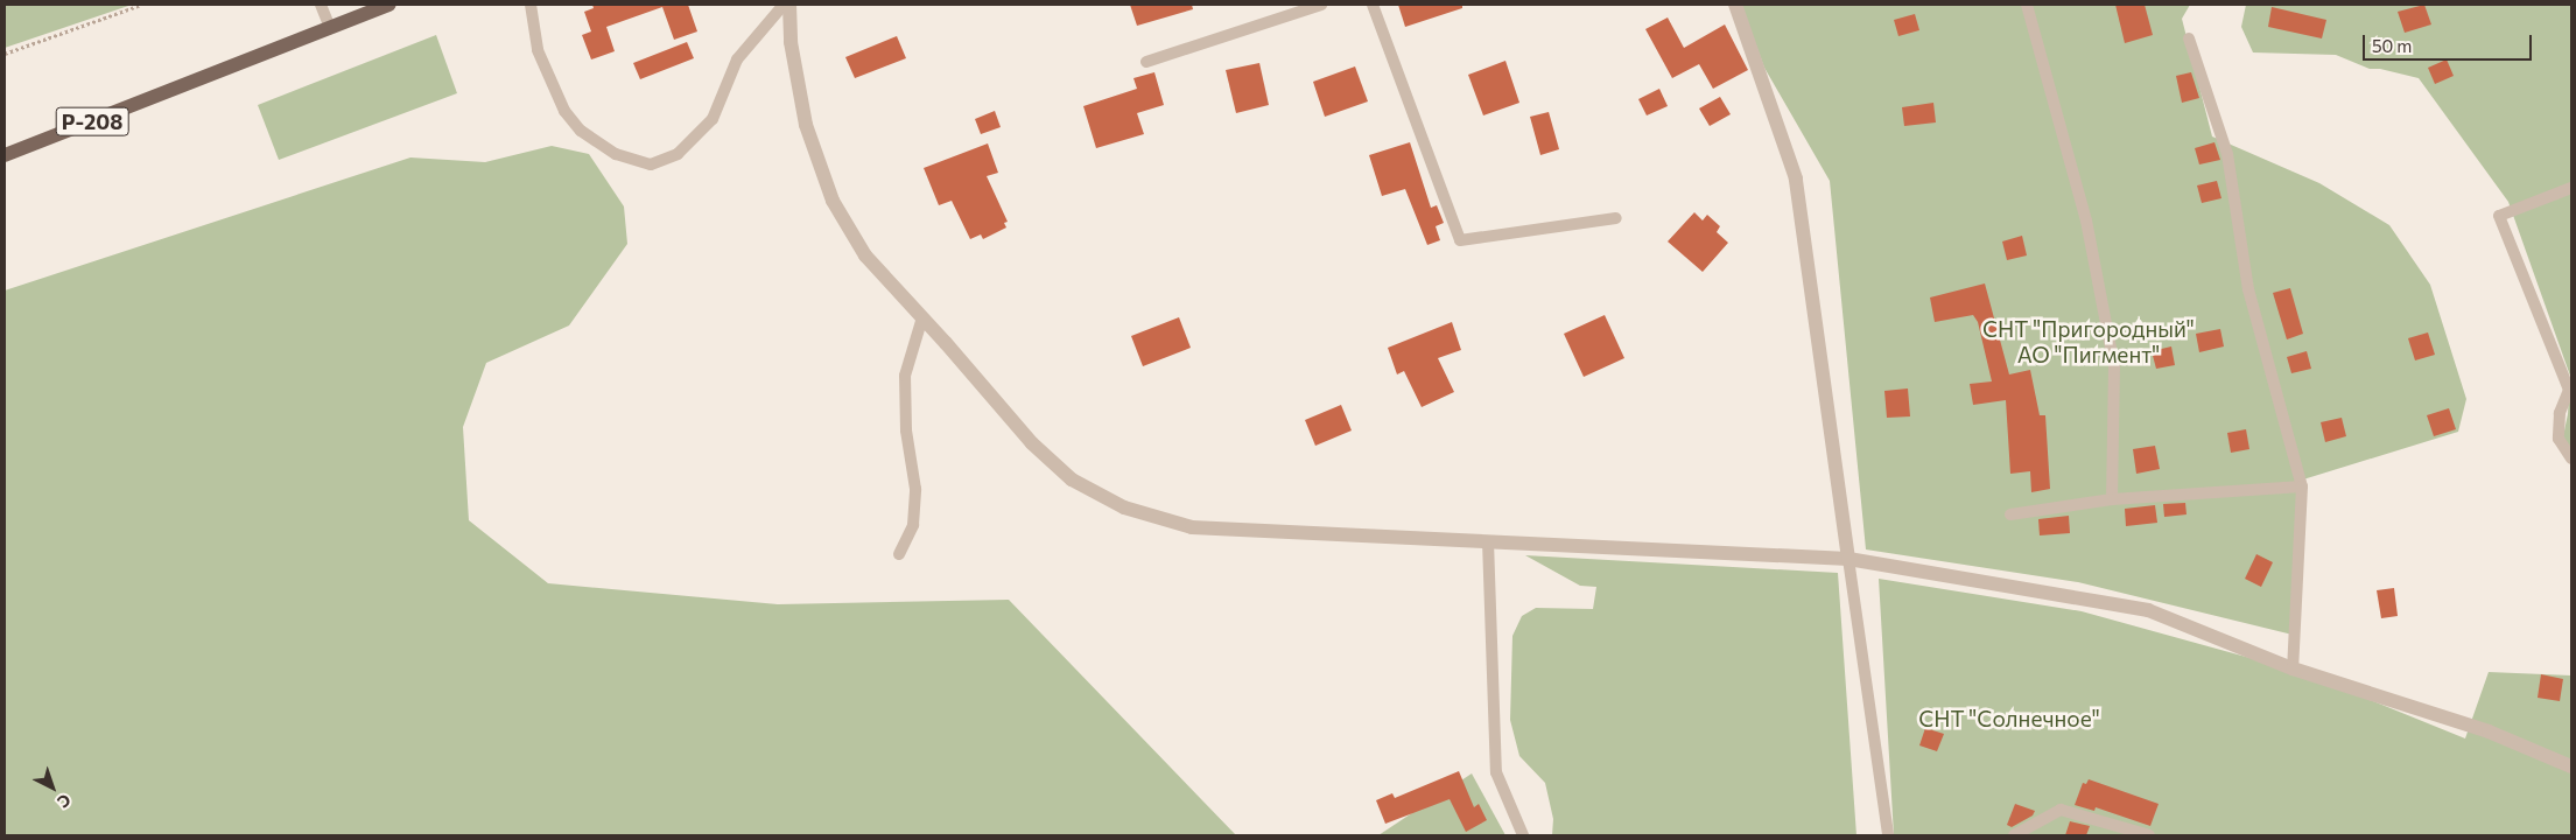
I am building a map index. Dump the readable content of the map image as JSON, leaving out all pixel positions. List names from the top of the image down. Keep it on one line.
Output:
{"streets":{"main road":["Р-208"]},"parks":["СНТ \"Пригородный\" АО \"Пигмент\"","СНТ \"Солнечное\""],"scale_bar":"50 m","north":"bottom right"}
